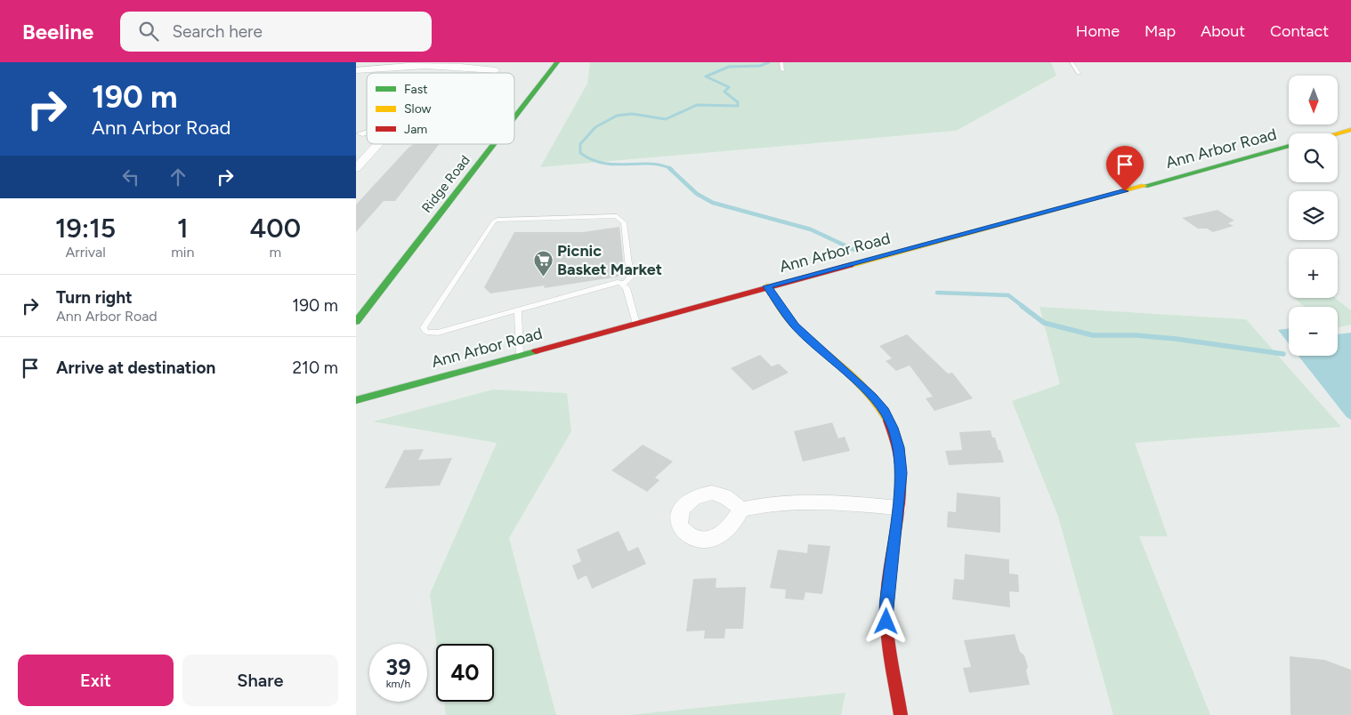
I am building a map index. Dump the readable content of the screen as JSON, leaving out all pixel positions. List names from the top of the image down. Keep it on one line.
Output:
{"streets":{"main road":["Ann Arbor Road","Ridge Road"]},"places":{"supermarket":["Picnic Basket Market"]},"legend":["Fast","Slow","Jam"],"north":"bottom","page":{"header":"Beeline","search":"Search here","nav":["Home","Map","About","Contact"],"turn":["190 m","Ann Arbor Road"],"map_buttons":["+","−"],"eta":["19:15","Arrival","1","min","400","m"],"list":[{"name":"Turn right","note":"Ann Arbor Road","value":"190 m"},{"name":"Arrive at destination","value":"210 m"}],"speed":"39 km/h","limit":"40","buttons":["Exit","Share"]}}
